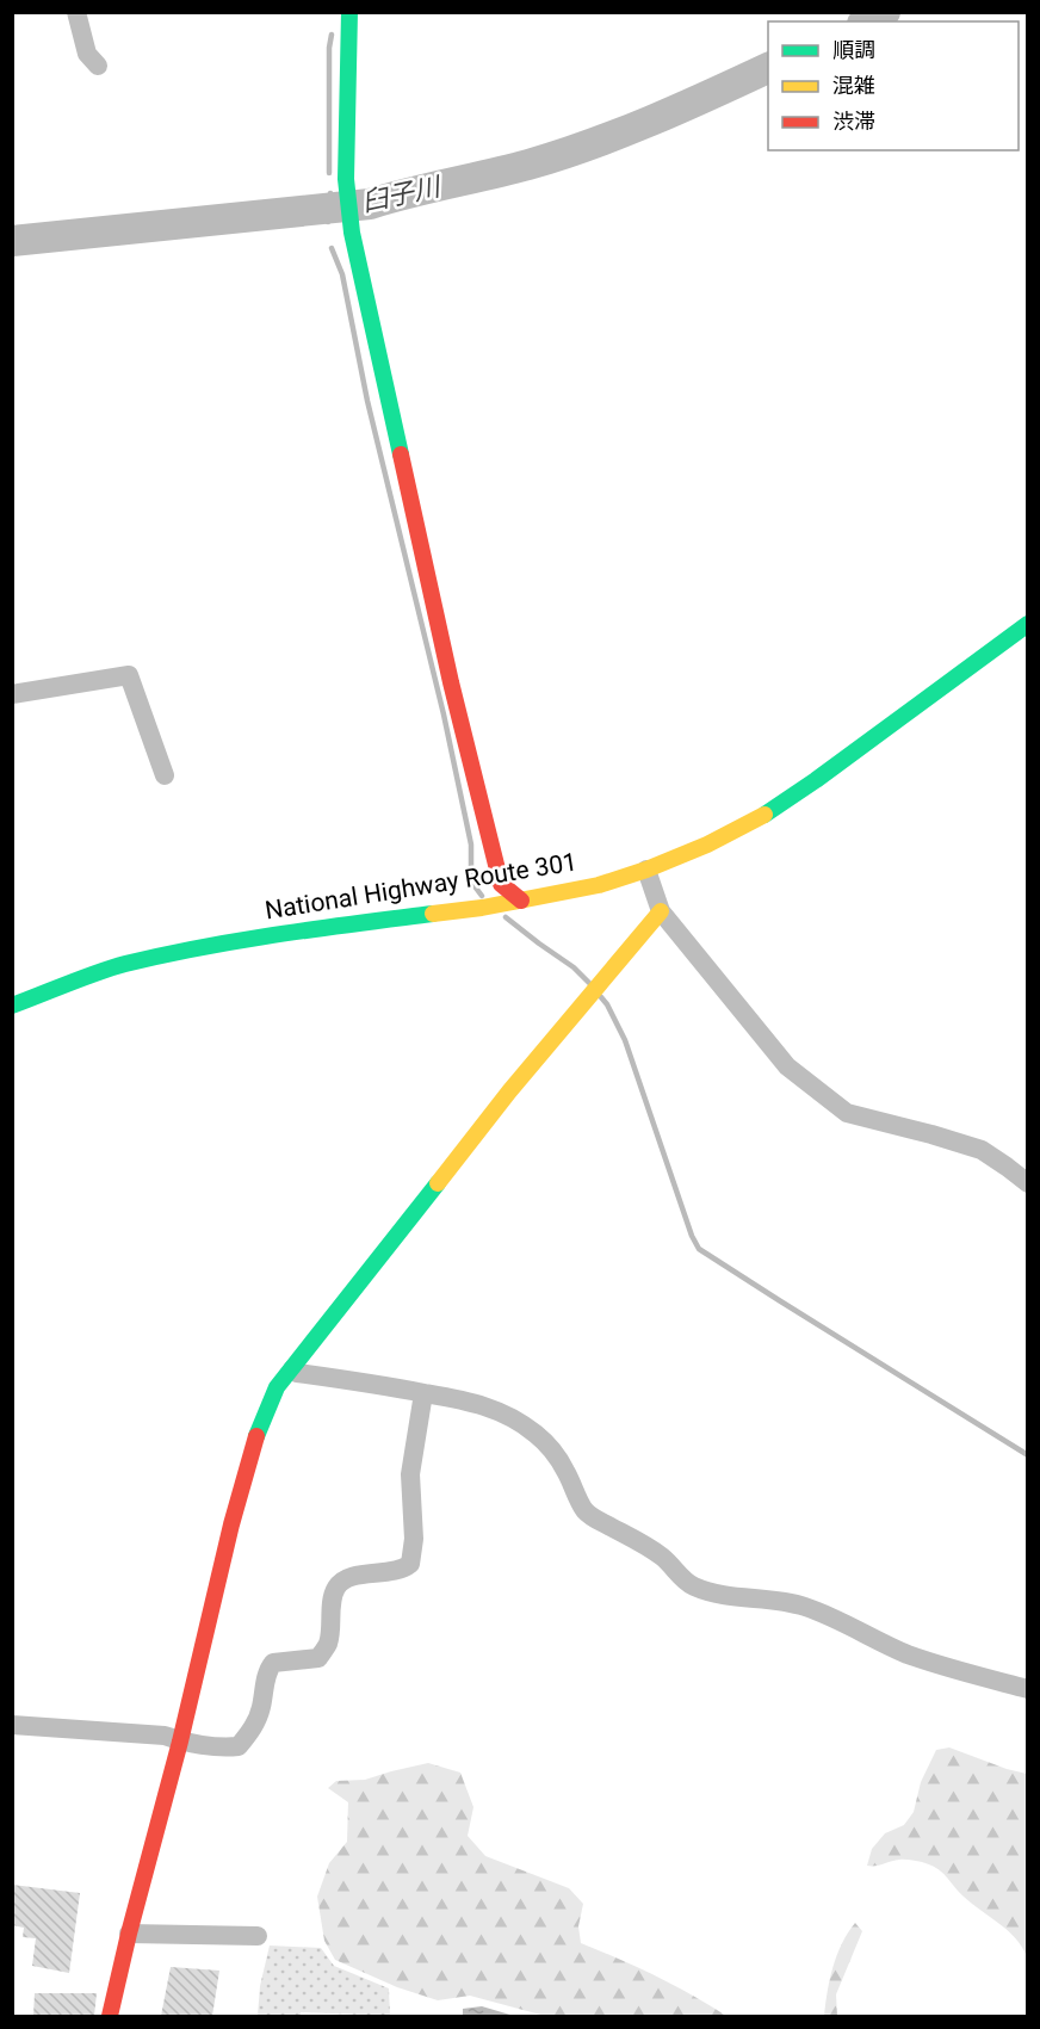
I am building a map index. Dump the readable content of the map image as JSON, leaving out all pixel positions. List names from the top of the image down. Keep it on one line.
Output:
{"streets":{"main road":["National Highway Route 301"]},"water":["臼子川"],"legend":["順調","混雑","渋滞"]}
